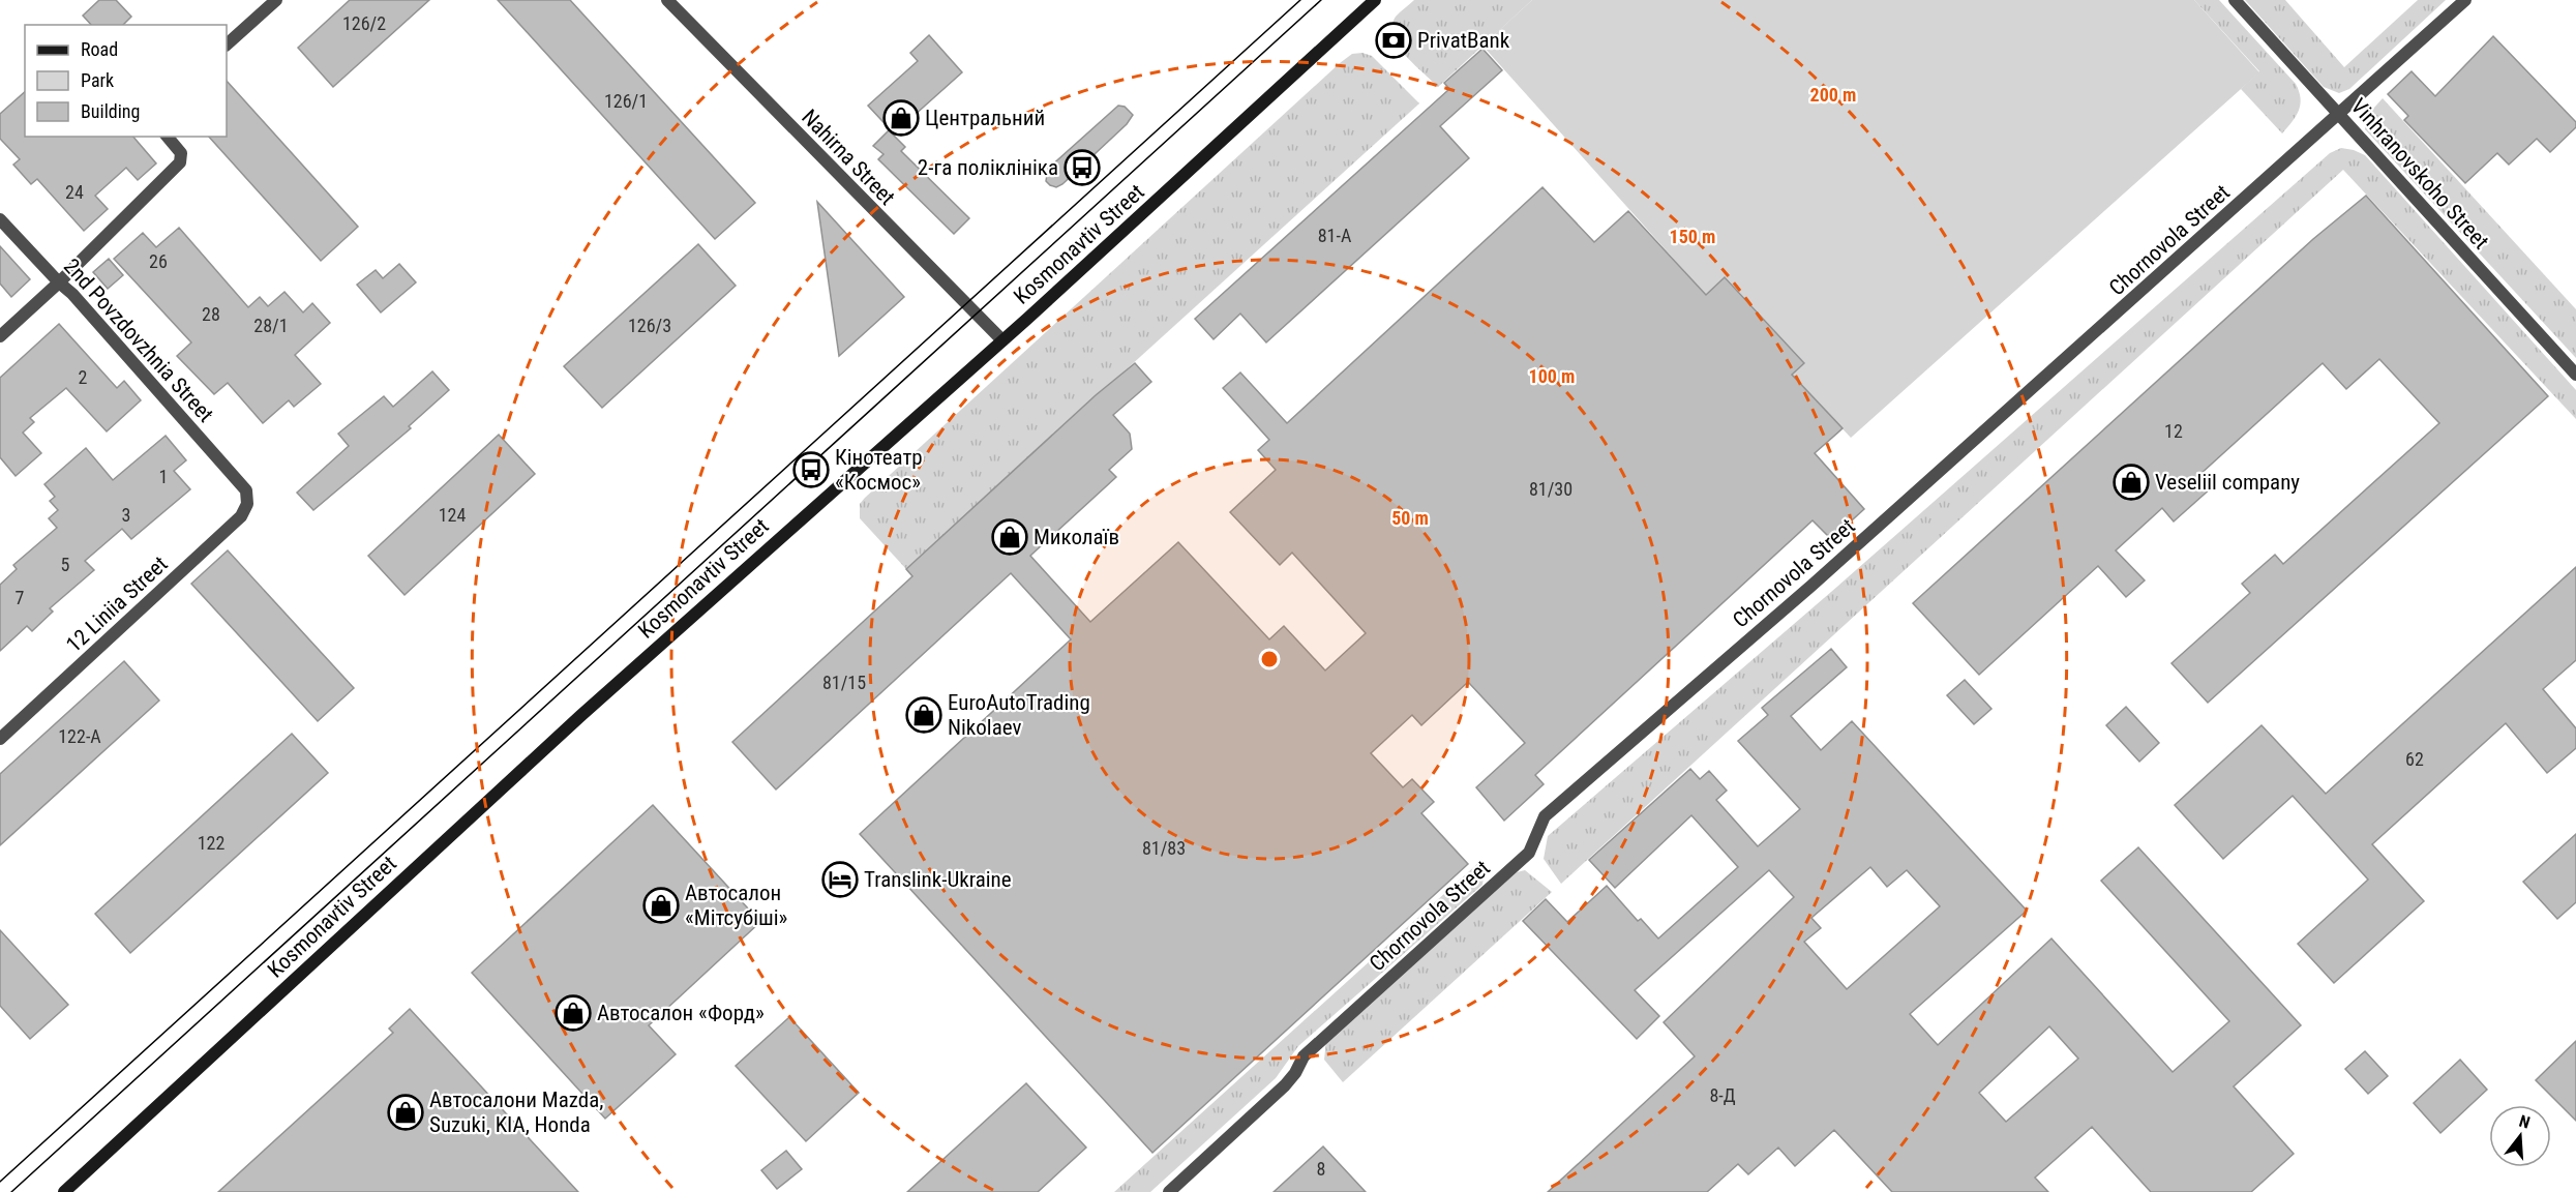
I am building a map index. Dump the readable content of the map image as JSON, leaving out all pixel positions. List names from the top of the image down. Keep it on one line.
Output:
{"streets":{"main road":["Kosmonavtiv Street"],"street":["Nahirna Street","Vinhranovskoho Street","Chornovola Street","2nd Povzdovzhnia Street","12 Liniia Street"]},"crossings":[["Nahirna Street","Kosmonavtiv Street"],["Vinhranovskoho Street","Chornovola Street"],["2nd Povzdovzhnia Street","12 Liniia Street"]],"places":{"bank":["PrivatBank"],"shop":["Центральний","Veseliil company","Миколаїв","EuroAutoTrading Nikolaev","Автосалон «Мітсубіші»","Автосалон «Форд»","Автосалони Mazda, Suzuki, KIA, Honda"],"bus stop":["2-га поліклініка","Кінотеатр «Космос»"],"hotel":["Translink-Ukraine"]},"house_numbers":["126/2","126/1","24","81-А","26","28","28/1","126/3","2","12","1","81/30","3","124","5","7","81/15","122-А","62","122","81/83","8-Д","8"],"legend":["Road","Park","Building"],"north":"top","rings":["200 m","150 m","100 m","50 m"]}
